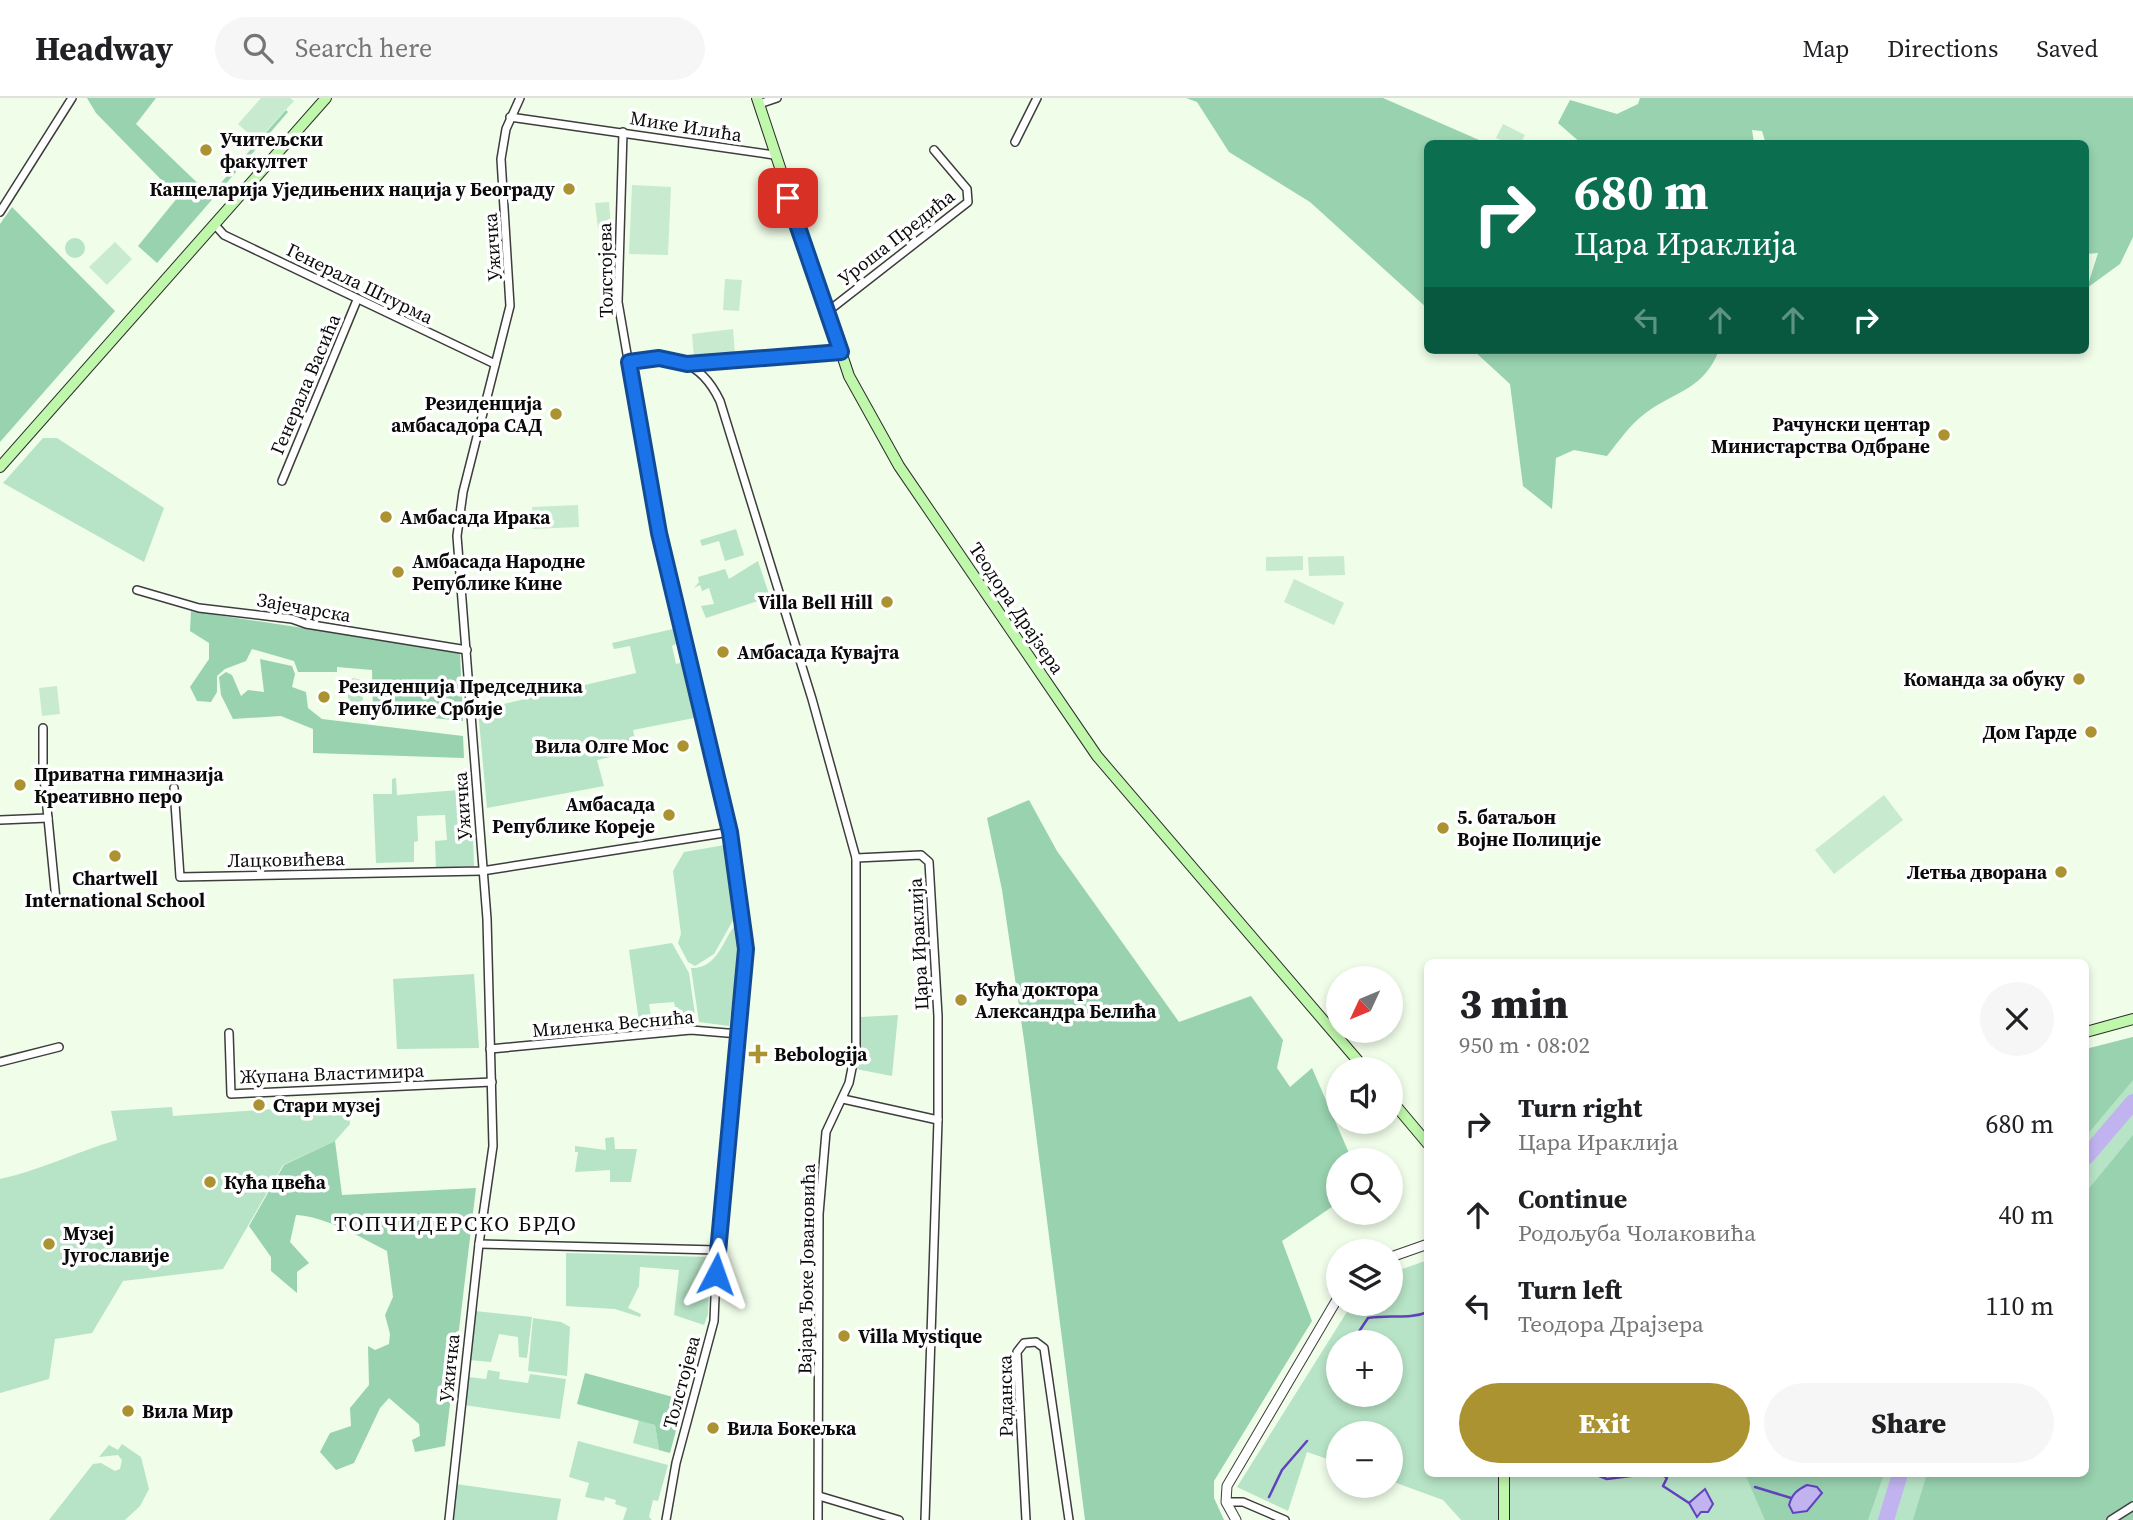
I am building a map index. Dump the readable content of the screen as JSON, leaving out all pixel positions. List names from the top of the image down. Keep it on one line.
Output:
{"streets":{"main road":["Теодора Драјзера"],"street":["Мике Илића","Уроша Предића","Ужичка","Толстојева","Генерала Штурма","Генерала Васића","Зајечарска","Лацковићева","Цара Ираклија","Миленка Веснића","Жупана Властимира","Вајара Ђоке Јовановића","Раданска"]},"crossings":[["Мике Илића","Ужичка"],["Мике Илића","Толстојева"],["Мике Илића","Теодора Драјзера"],["Уроша Предића","Теодора Драјзера"],["Ужичка","Генерала Штурма"],["Ужичка","Зајечарска"],["Ужичка","Лацковићева"],["Ужичка","Миленка Веснића"],["Ужичка","Жупана Властимира"],["Толстојева","Миленка Веснића"],["Генерала Штурма","Генерала Васића"],["Цара Ираклија","Вајара Ђоке Јовановића"]],"districts":["ТОПЧИДЕРСКО БРДО"],"places":{"other":["Учитељски факултет","Канцеларија Уједињених нација у Београду","Резиденција амбасадора САД","Рачунски центар Министарства Одбране","Амбасада Ирака","Амбасада Народне Републике Кине","Villa Bell Hill","Амбасада Кувајта","Команда за обуку","Резиденција Председника Републике Србије","Дом Гарде","Вила Олге Мос","Приватна гимназија Креативно перо","Амбасада Републике Кореје","5. батаљон Војне Полиције","Chartwell International School","Летња дворана","Кућа доктора Александра Белића","Стари музеј","Кућа цвећа","Музеј Југославије","Villa Mystique","Вила Мир","Вила Бокељка"],"health":["Bebologija"]},"north":"bottom left","page":{"header":"Headway","search":"Search here","nav":["Map","Directions","Saved"],"turn":["680 m","Цара Ираклија"],"heading":["3 min","950 m · 08:02"],"map_buttons":["+","−"],"list":[{"name":"Turn right","note":"Цара Ираклија","value":"680 m"},{"name":"Continue","note":"Родољуба Чолаковића","value":"40 m"},{"name":"Turn left","note":"Теодора Драјзера","value":"110 m"}],"buttons":["Exit","Share"]}}
